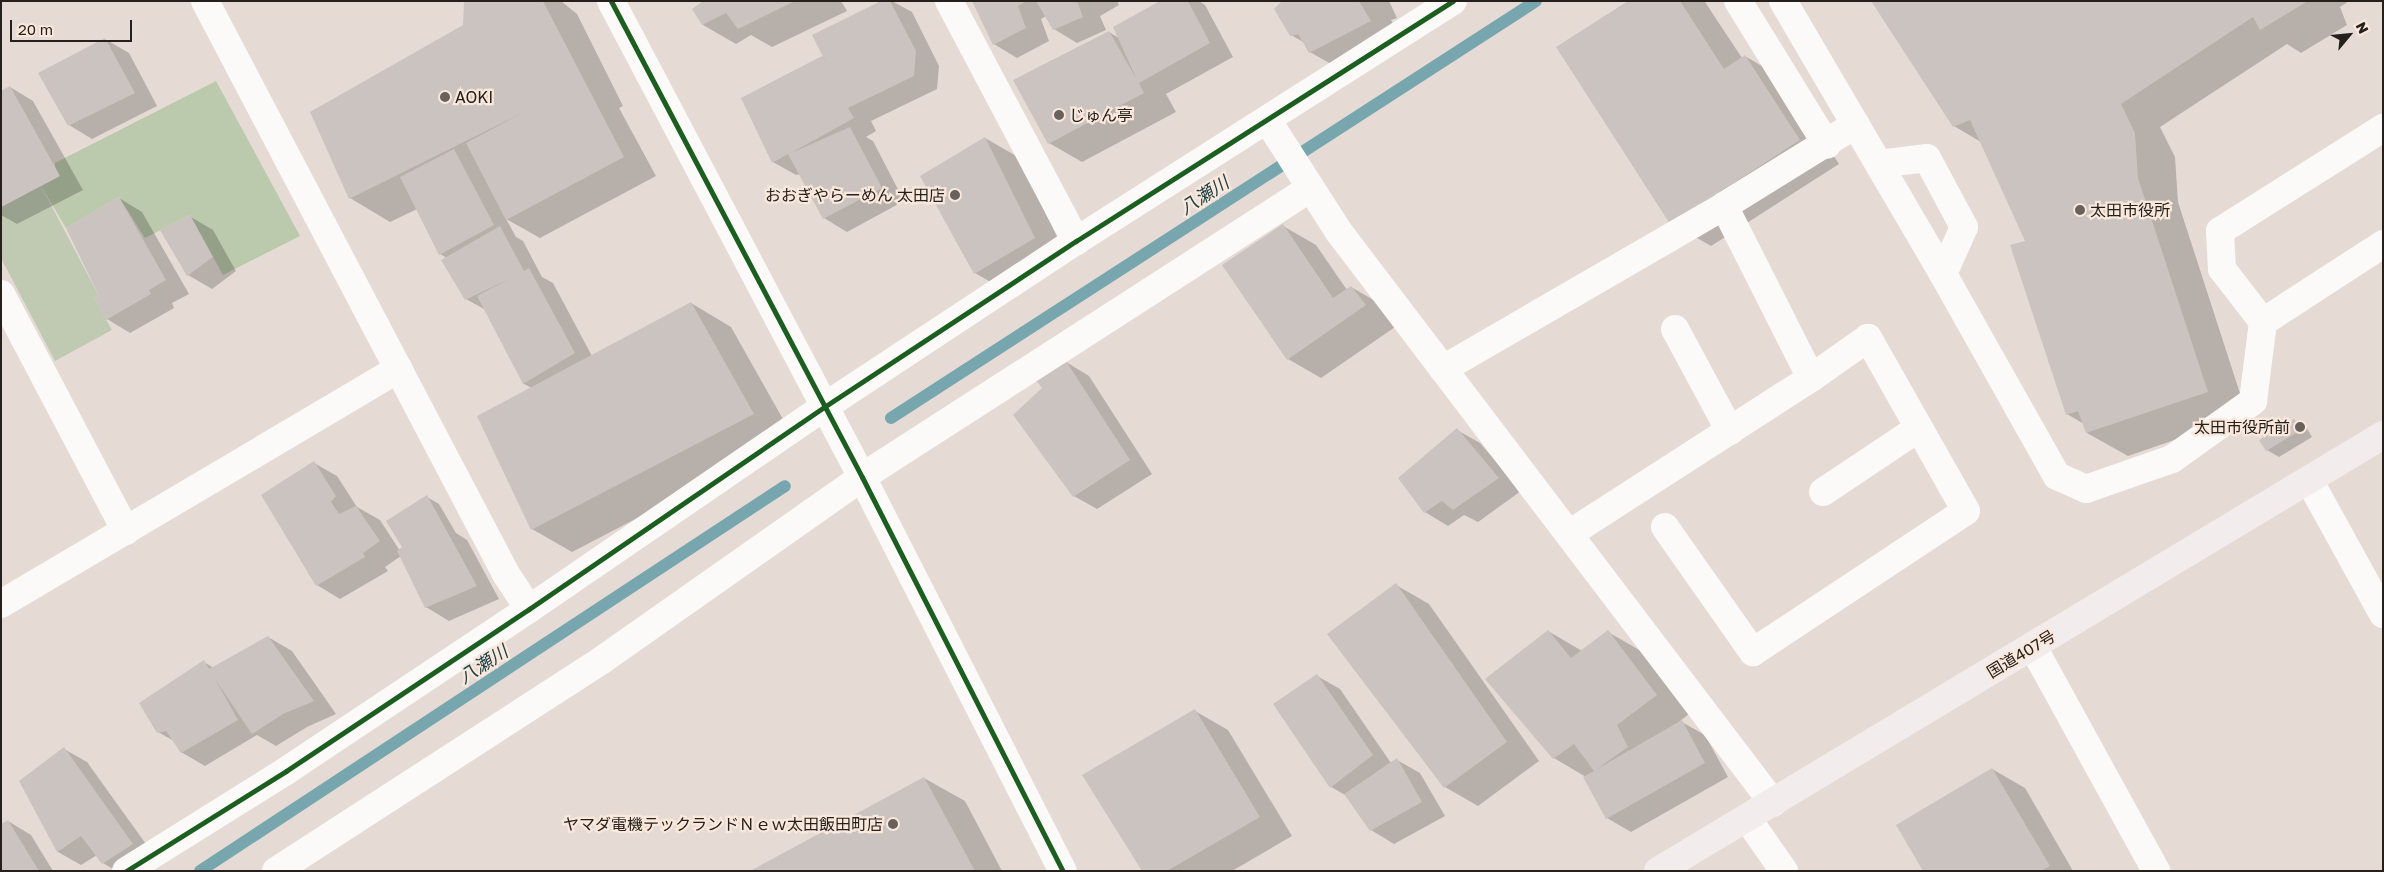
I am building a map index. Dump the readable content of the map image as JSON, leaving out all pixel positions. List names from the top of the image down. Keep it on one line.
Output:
{"streets":{"highway":["国道407号"]},"water":["八瀬川"],"places":["AOKI","じゅん亭","おおぎやらーめん 太田店","太田市役所","太田市役所前","ヤマダ電機テックランドＮｅｗ太田飯田町店"],"scale_bar":"20 m","north":"top right"}
